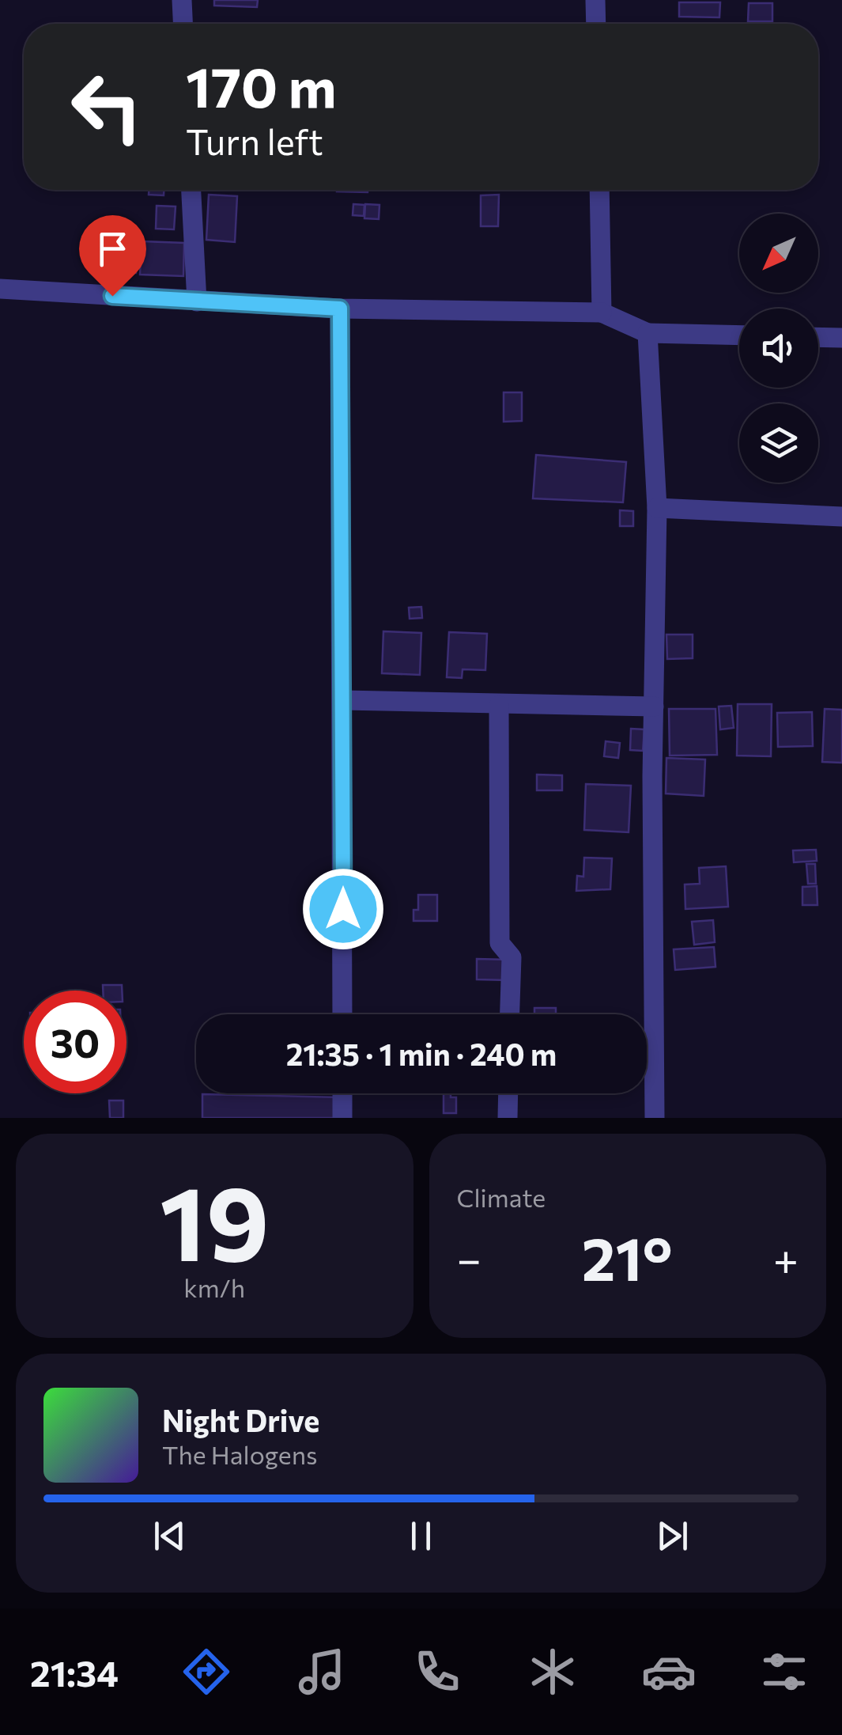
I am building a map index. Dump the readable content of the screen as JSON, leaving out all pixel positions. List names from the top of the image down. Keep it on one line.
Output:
{"north":"bottom left","page":{"turn":["170 m","Turn left"],"limit":"30","trip":"21:35 · 1 min · 240 m","tile":[["19","km/h"],"Climate"],"heat":["−","21°","+"],"song":["Night Drive","The Halogens"],"tabs":"21:34"}}
